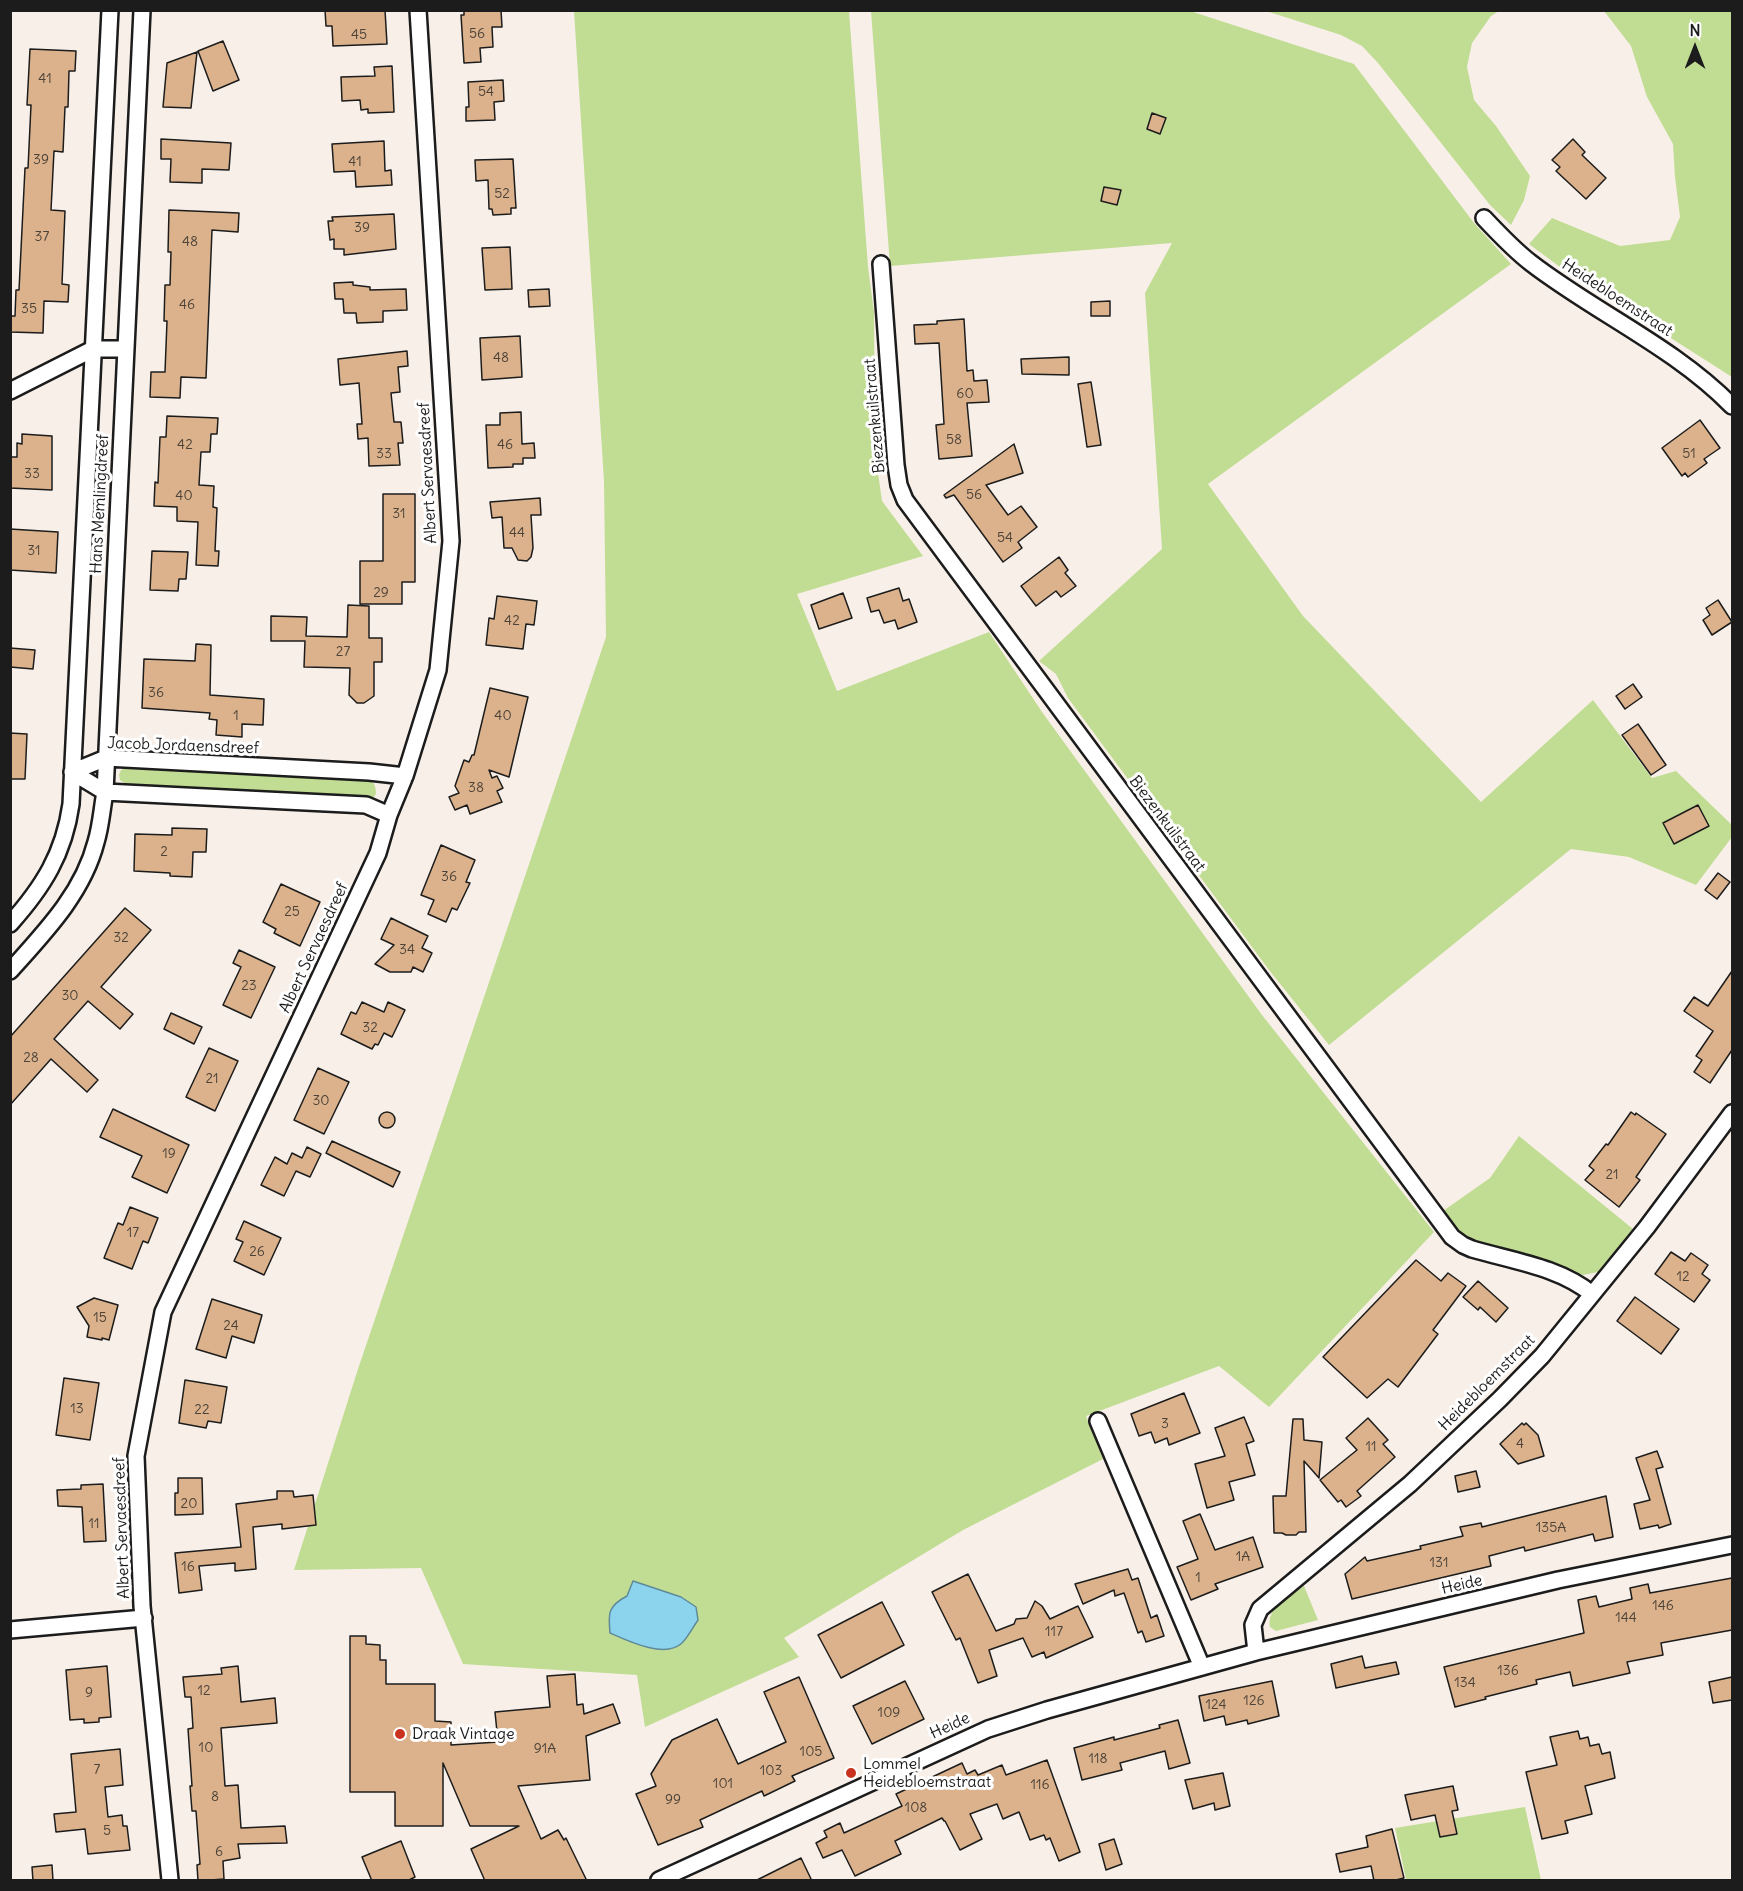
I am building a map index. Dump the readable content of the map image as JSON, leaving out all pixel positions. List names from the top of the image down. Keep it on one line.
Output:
{"streets":{"street":["Heidebloemstraat","Biezenkuilstraat","Albert Servaesdreef","Hans Memlingdreef","Jacob Jordaensdreef","Heide"]},"crossings":[["Heidebloemstraat","Biezenkuilstraat"],["Heidebloemstraat","Heide"],["Albert Servaesdreef","Jacob Jordaensdreef"],["Hans Memlingdreef","Jacob Jordaensdreef"]],"places":["Draak Vintage","Lommel Heidebloemstraat"],"house_numbers":["56","45","41","54","39","41","52","39","37","48","46","35","48","60","58","42","46","33","51","33","56","40","31","44","54","31","29","42","27","36","1","40","38","2","36","25","32","34","23","30","32","28","21","30","19","21","17","26","12","15","24","13","22","3","4","11","20","11","135A","1A","131","16","1","146","144","117","136","134","12","9","126","124","109","10","91A","105","118","7","103","101","116","8","99","108","5","6"],"north":"top"}
